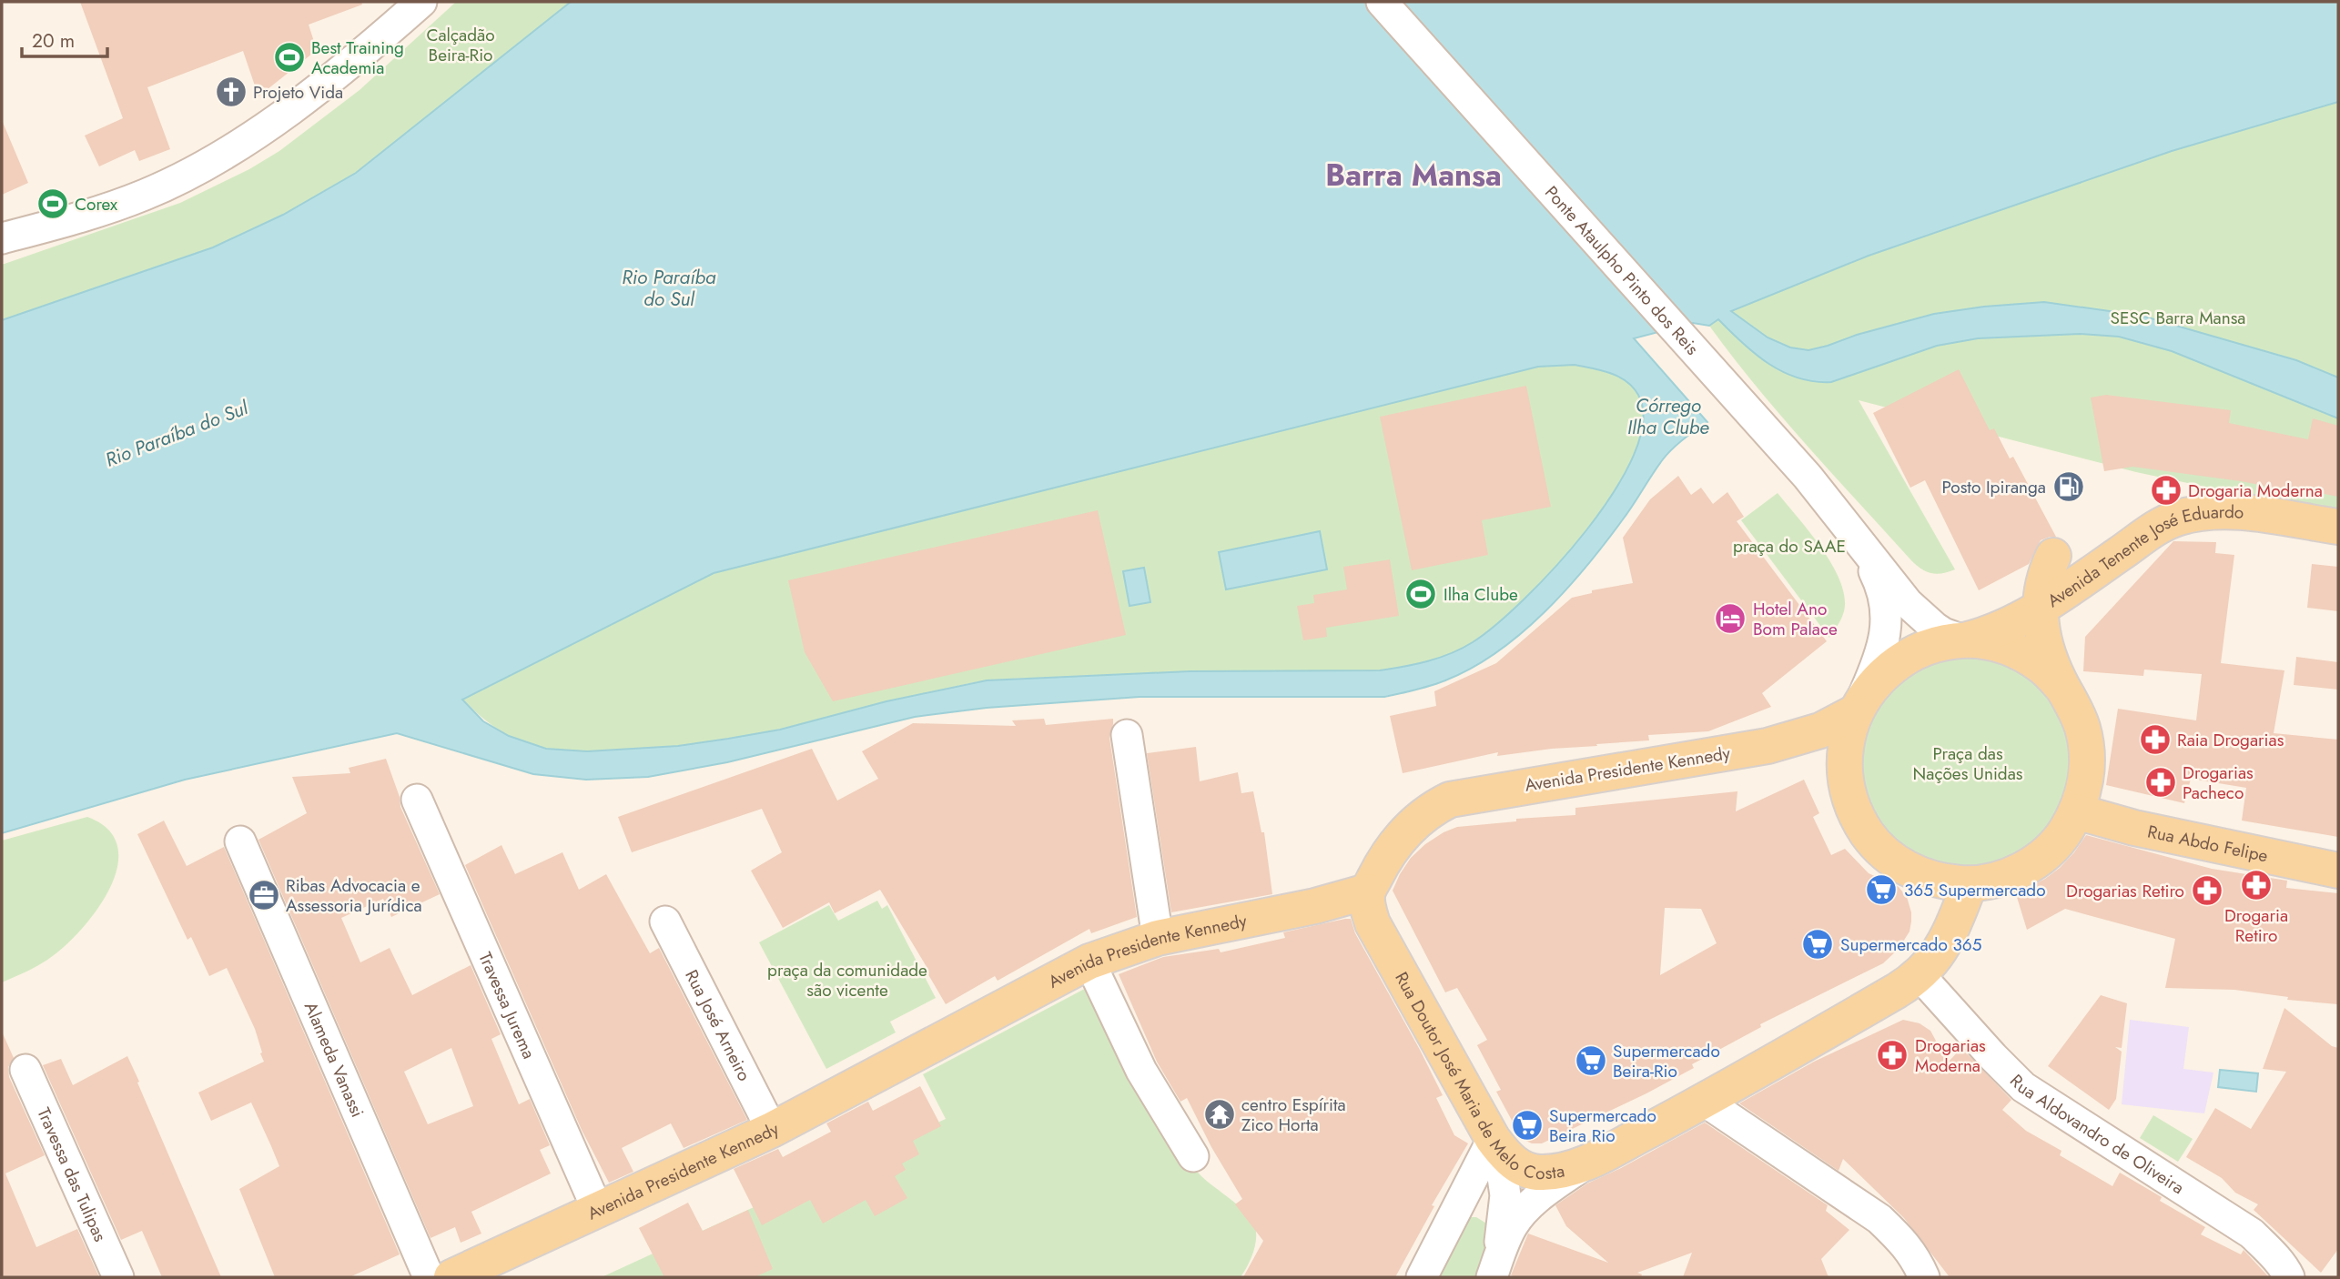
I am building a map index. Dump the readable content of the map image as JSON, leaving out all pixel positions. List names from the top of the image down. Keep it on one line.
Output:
{"streets":{"main road":["Avenida Tenente José Eduardo","Avenida Presidente Kennedy","Rua Abdo Felipe","Rua Doutor José Maria de Melo Costa"],"street":["Ponte Ataulpho Pinto dos Reis","Travessa Jurema","Rua José Arneiro","Alameda Vanassi","Rua Aldovandro de Oliveira","Travessa das Tulipas"]},"crossings":[["Avenida Presidente Kennedy","Travessa Jurema"],["Avenida Presidente Kennedy","Rua José Arneiro"],["Avenida Presidente Kennedy","Rua Doutor José Maria de Melo Costa"],["Rua Doutor José Maria de Melo Costa","Rua Aldovandro de Oliveira"]],"districts":["Barra Mansa"],"water":["Rio Paraíba do Sul","Córrego Ilha Clube"],"parks":["Calçadão Beira-Rio","SESC Barra Mansa","praça do SAAE","Praça das Nações Unidas","praça da comunidade são vicente"],"places":{"sports":["Best Training Academia","Corex","Ilha Clube"],"church":["Projeto Vida"],"fuel station":["Posto Ipiranga"],"pharmacy":["Drogaria Moderna","Raia Drogarias","Drogarias Pacheco","Drogaria Retiro","Drogarias Retiro","Drogarias Moderna"],"hotel":["Hotel Ano Bom Palace"],"supermarket":["365 Supermercado","Supermercado 365","Supermercado Beira-Rio","Supermercado Beira Rio"],"office":["Ribas Advocacia e Assessoria Jurídica"],"temple":["centro Espírita Zico Horta"]},"scale_bar":"20 m"}
